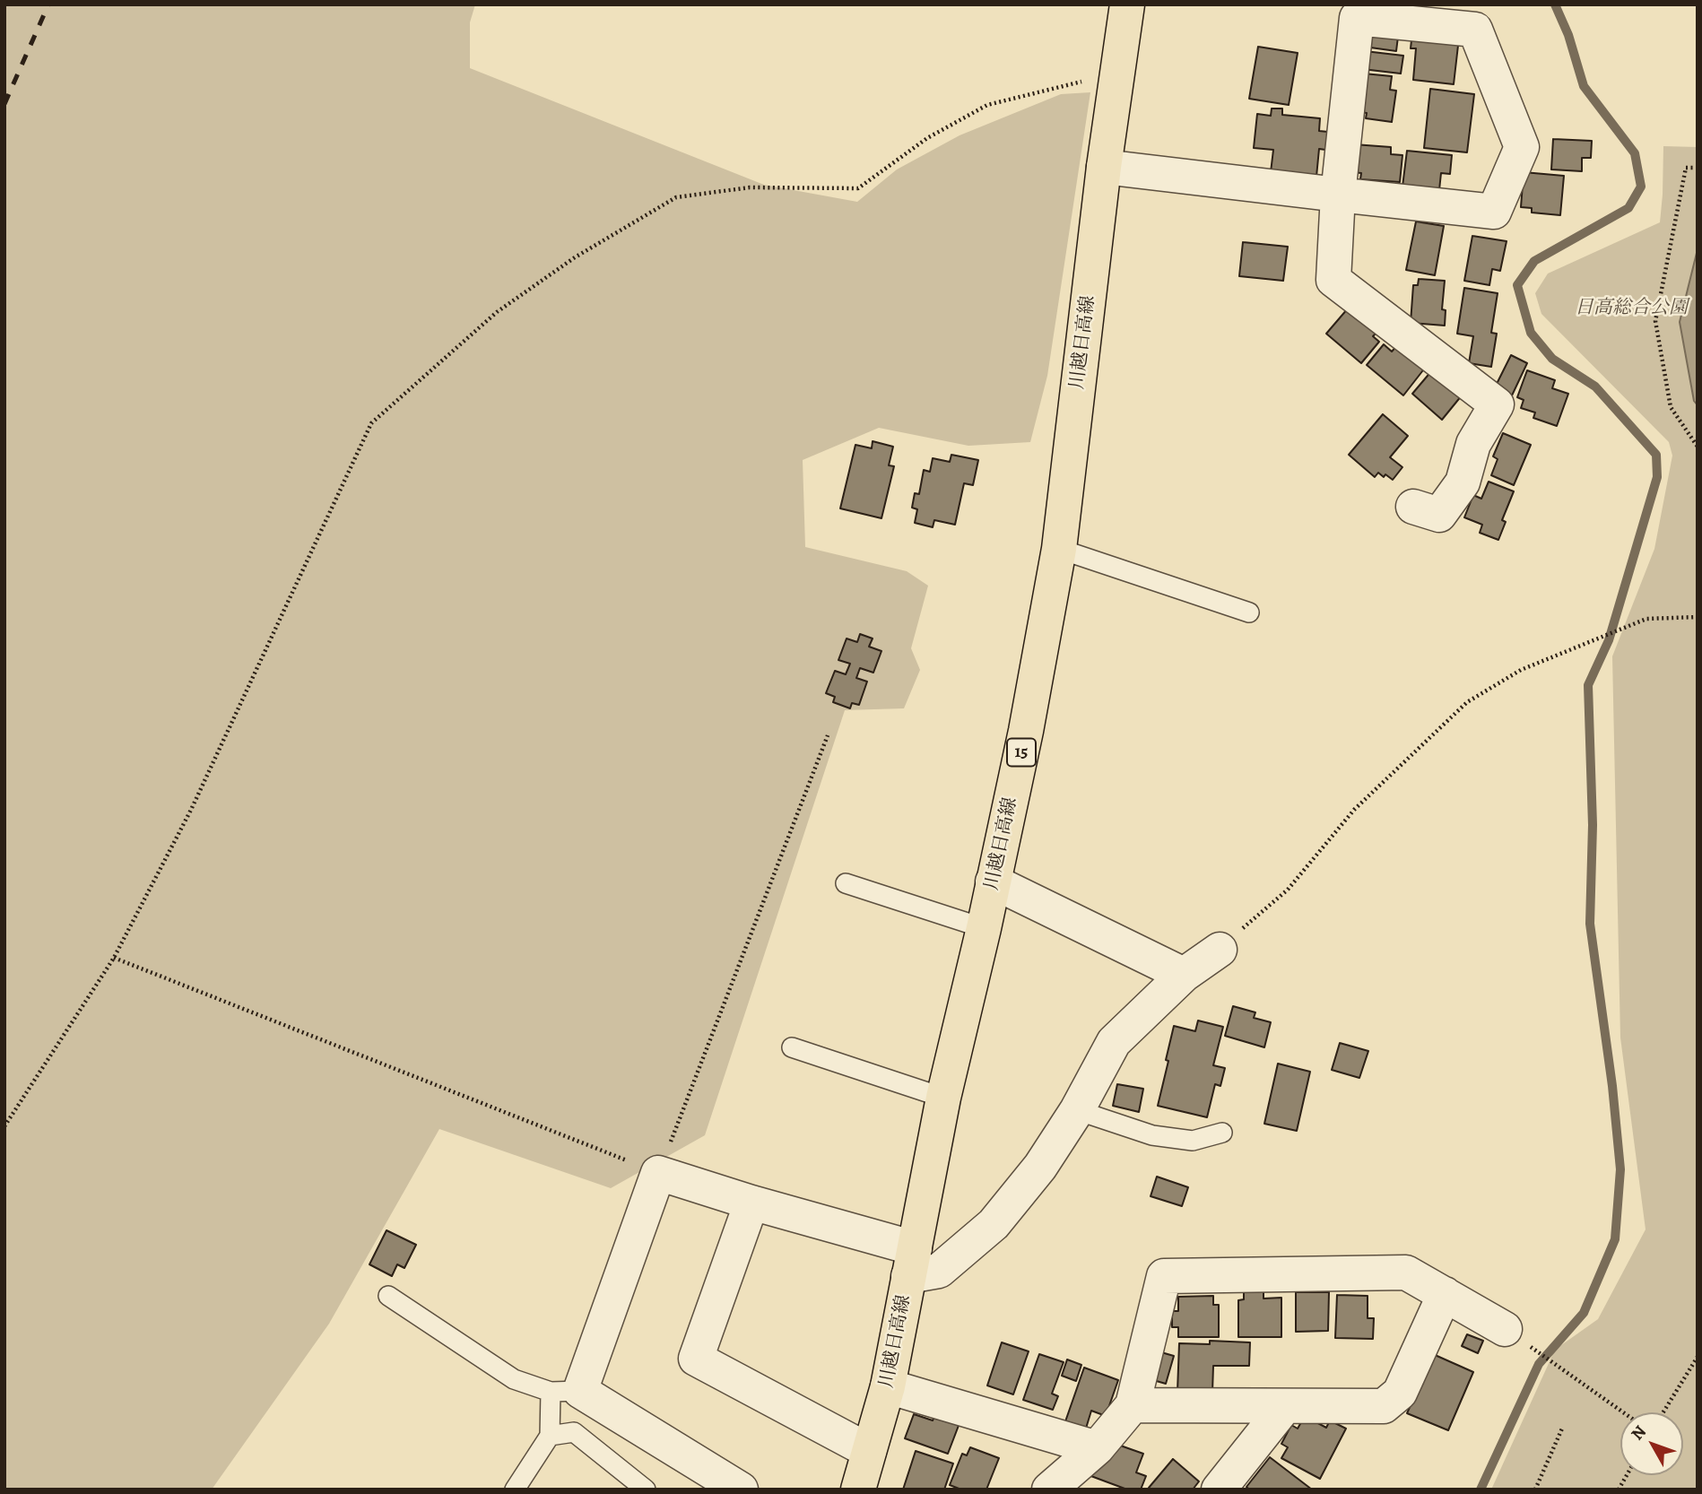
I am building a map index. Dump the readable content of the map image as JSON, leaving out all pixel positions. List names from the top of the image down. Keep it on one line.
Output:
{"streets":{"main road":["川越日高線","15"]},"parks":["日高総合公園"],"north":"top left"}
